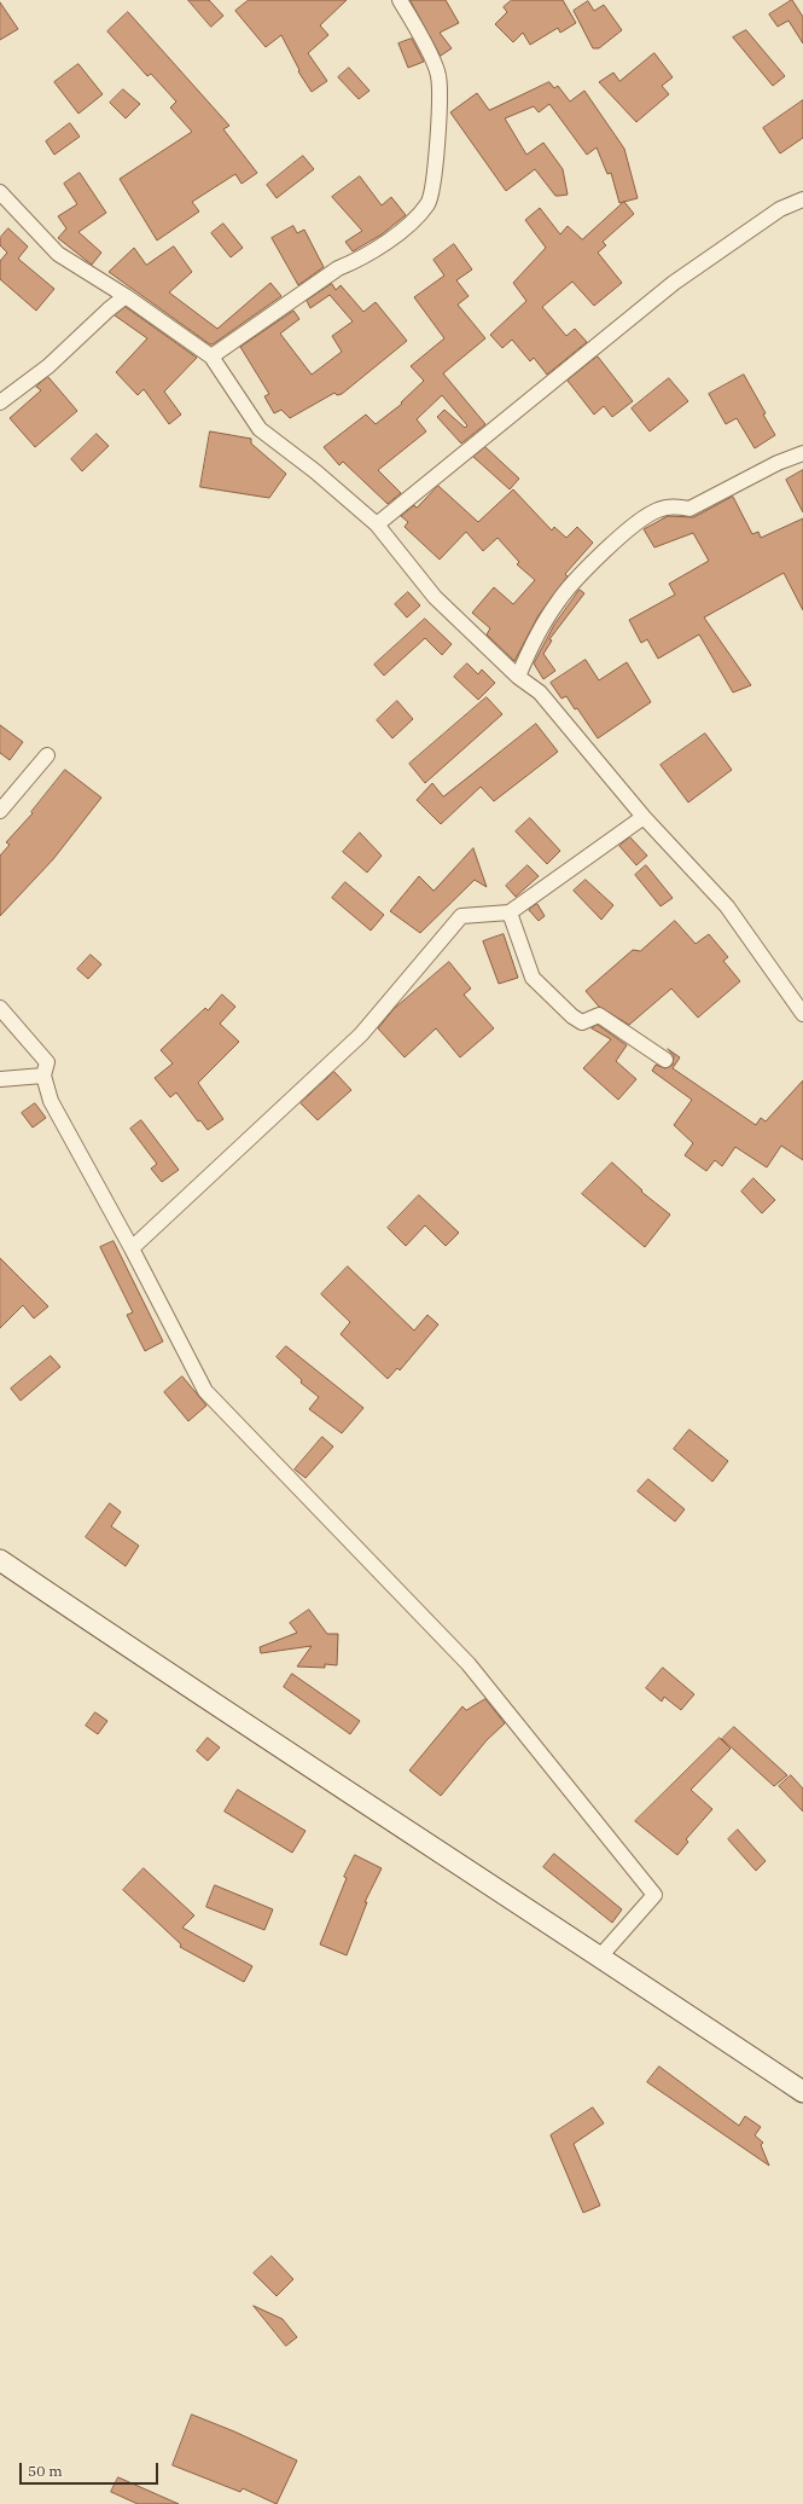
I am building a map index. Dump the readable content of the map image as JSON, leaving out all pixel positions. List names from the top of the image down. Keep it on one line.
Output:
{"scale_bar":"50 m"}
